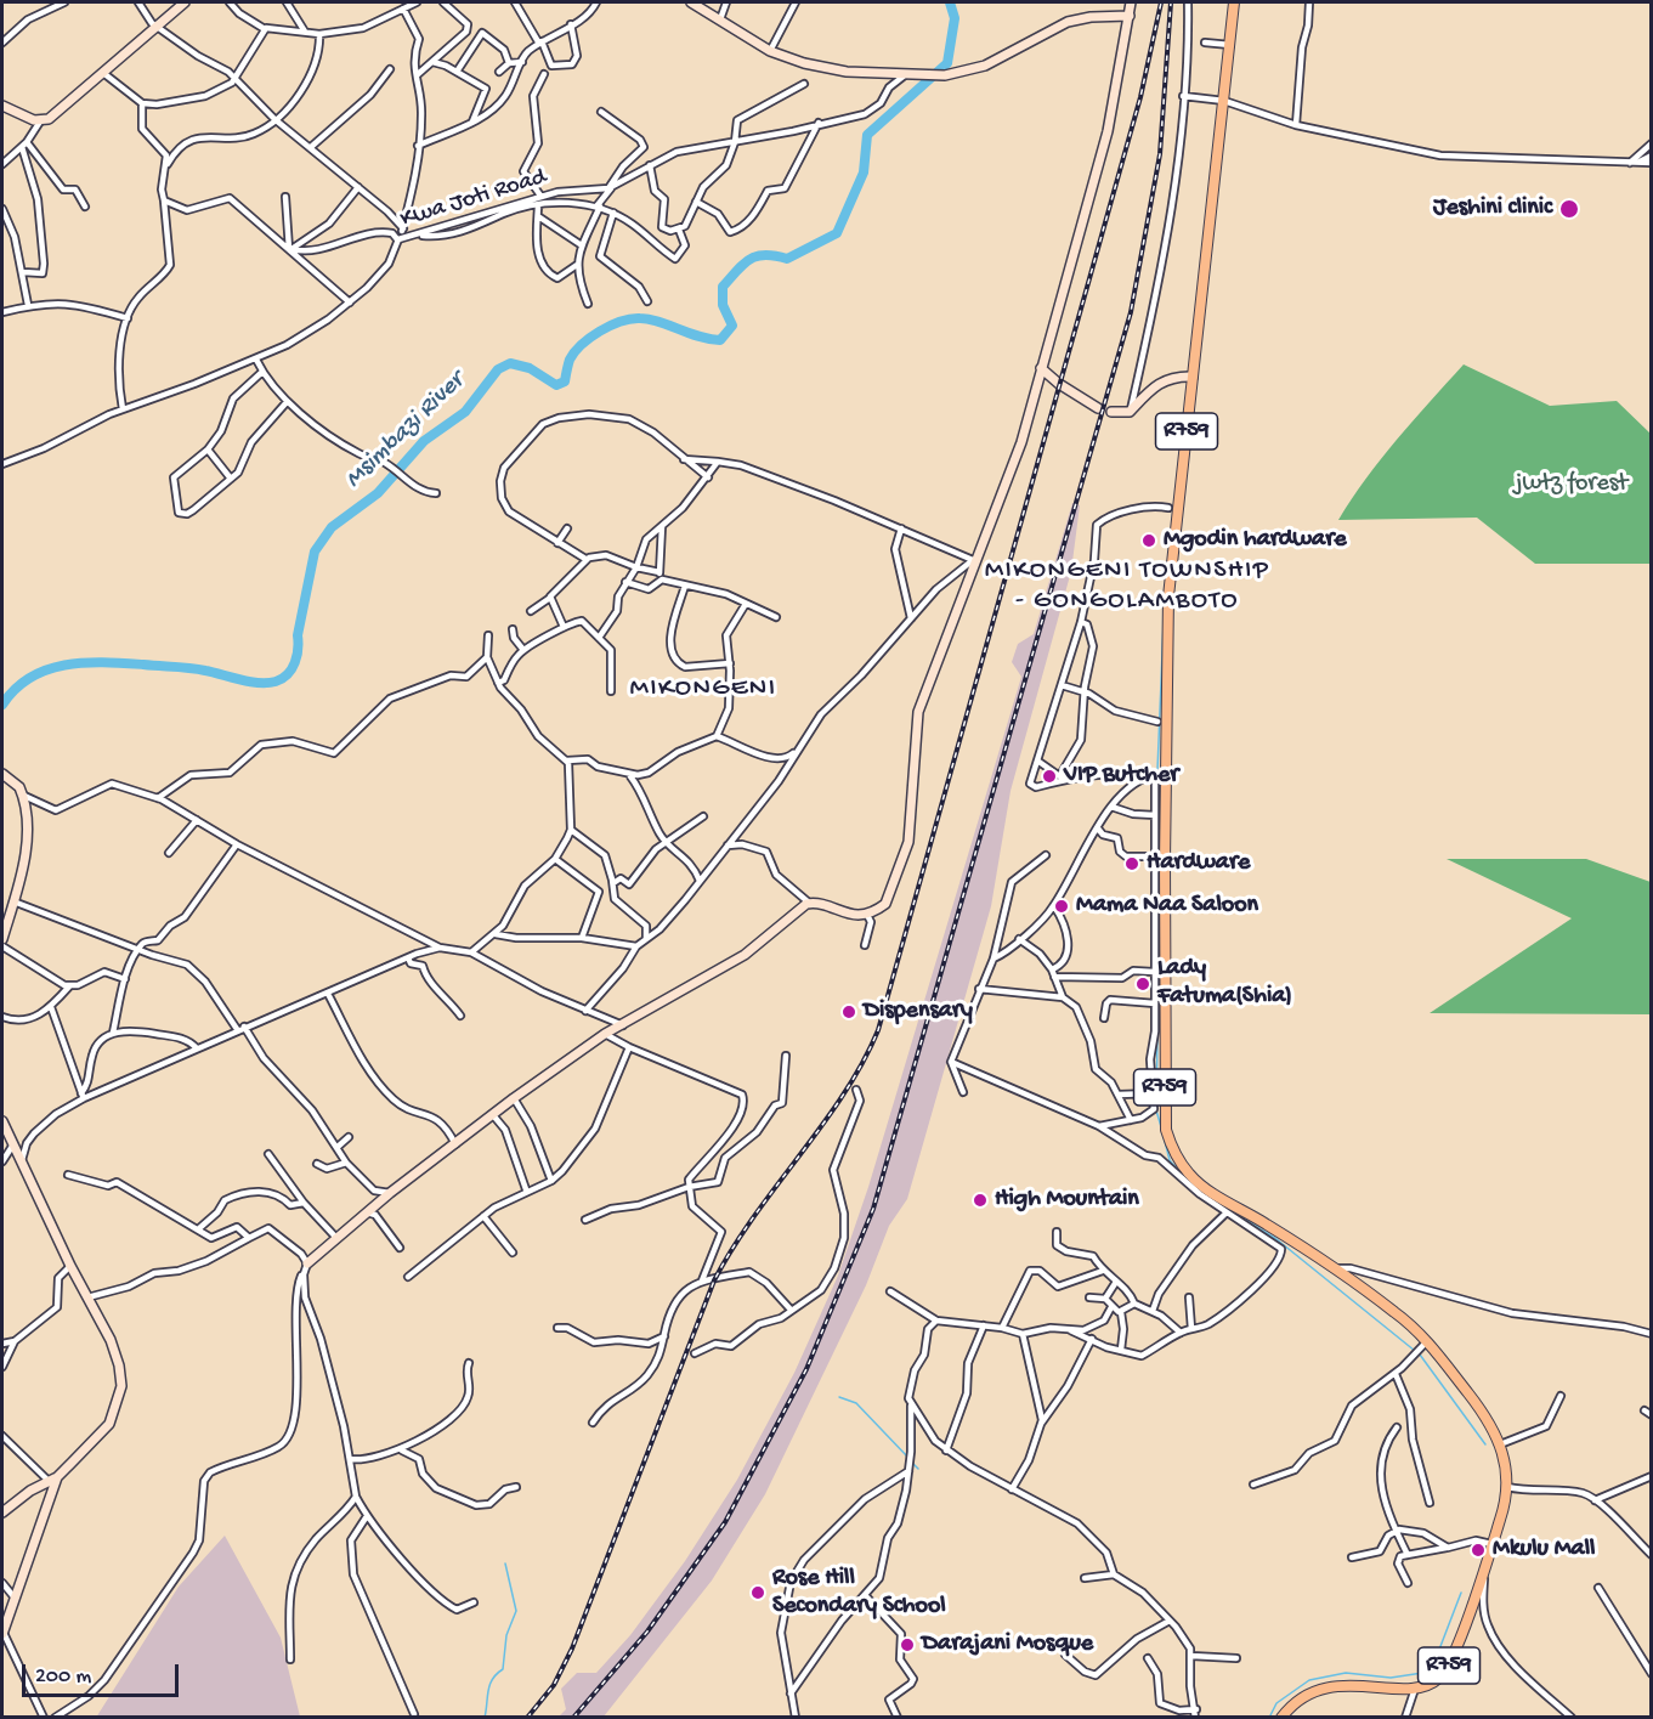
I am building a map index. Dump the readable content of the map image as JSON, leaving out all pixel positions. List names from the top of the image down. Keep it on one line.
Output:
{"streets":{"main road":["R759"],"street":["Kwa Joti Road"]},"districts":["MIKONGENI TOWNSHIP - GONGOLAMBOTO","MIKONGENI"],"water":["Msimbazi River"],"parks":["jwtz forest"],"places":["Jeshini clinic","Mgodin hardware","VIP Butcher","Hardware","Mama Naa Saloon","Lady Fatuma(Shia)","Dispensary","High Mountain","Mkulu Mall","Rose Hill Secondary School","Darajani Mosque"],"scale_bar":"200 m"}
